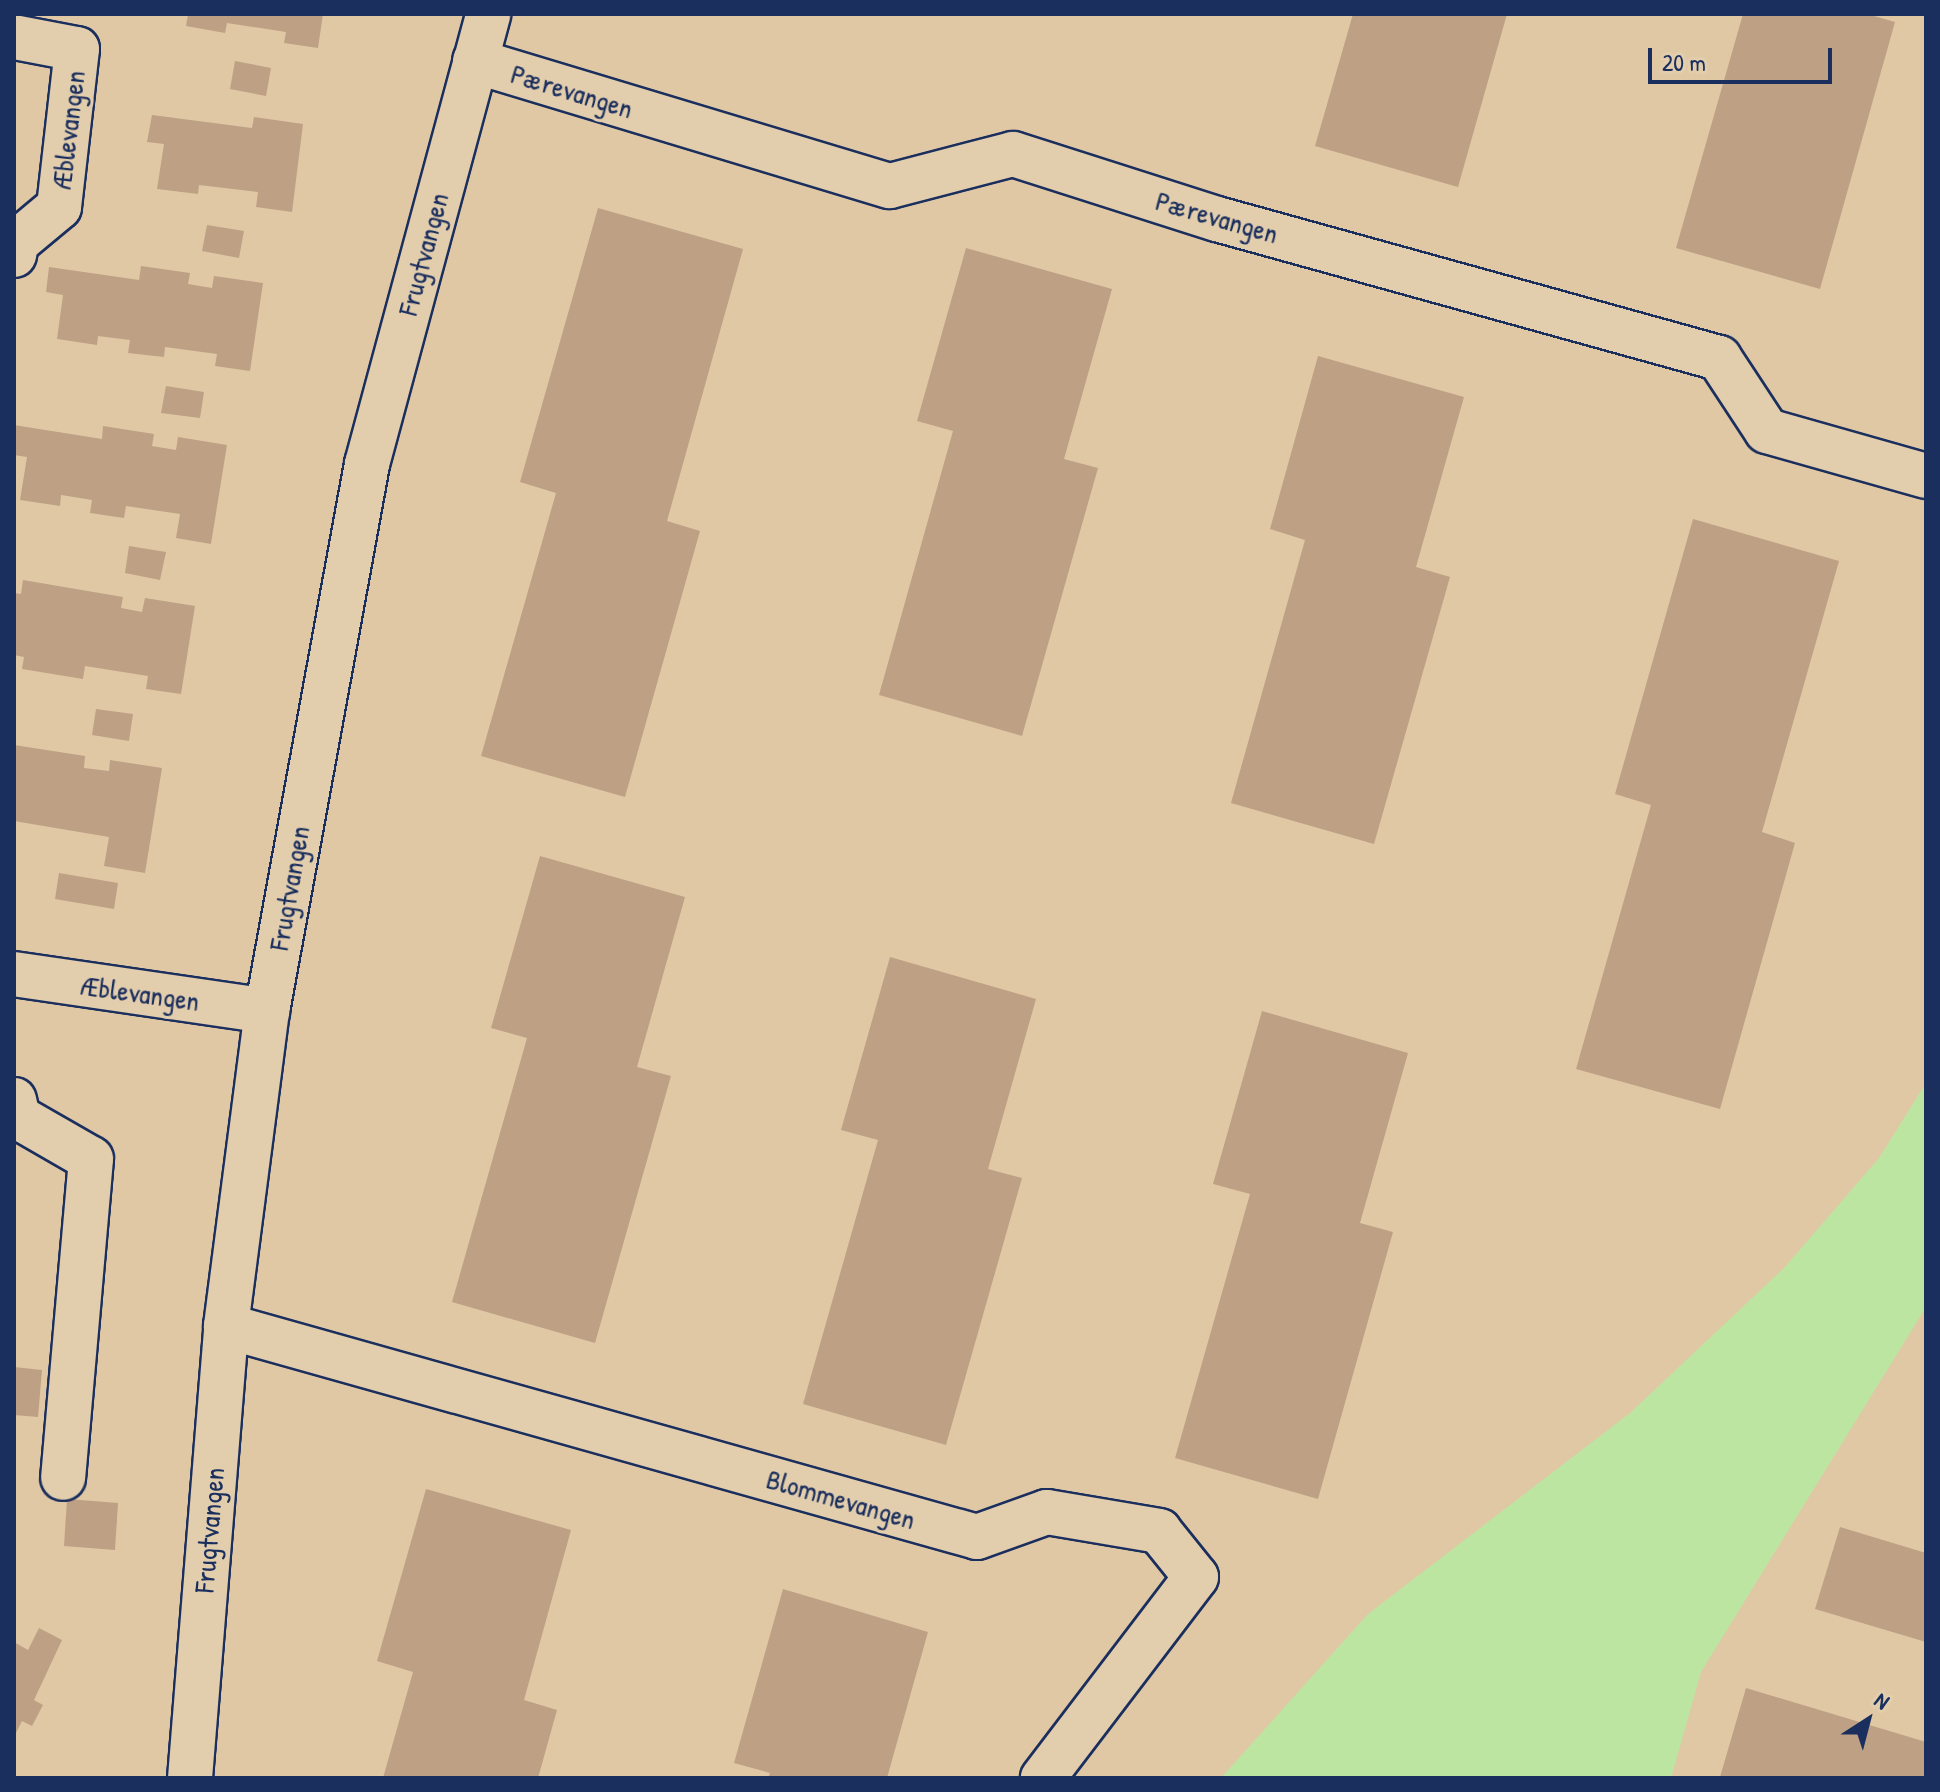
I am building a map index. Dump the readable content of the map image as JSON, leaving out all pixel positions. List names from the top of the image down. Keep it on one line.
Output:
{"streets":{"street":["Pærevangen","Æblevangen","Frugtvangen","Blommevangen"]},"crossings":[["Pærevangen","Frugtvangen"],["Æblevangen","Frugtvangen"],["Frugtvangen","Blommevangen"]],"scale_bar":"20 m","north":"top right"}
